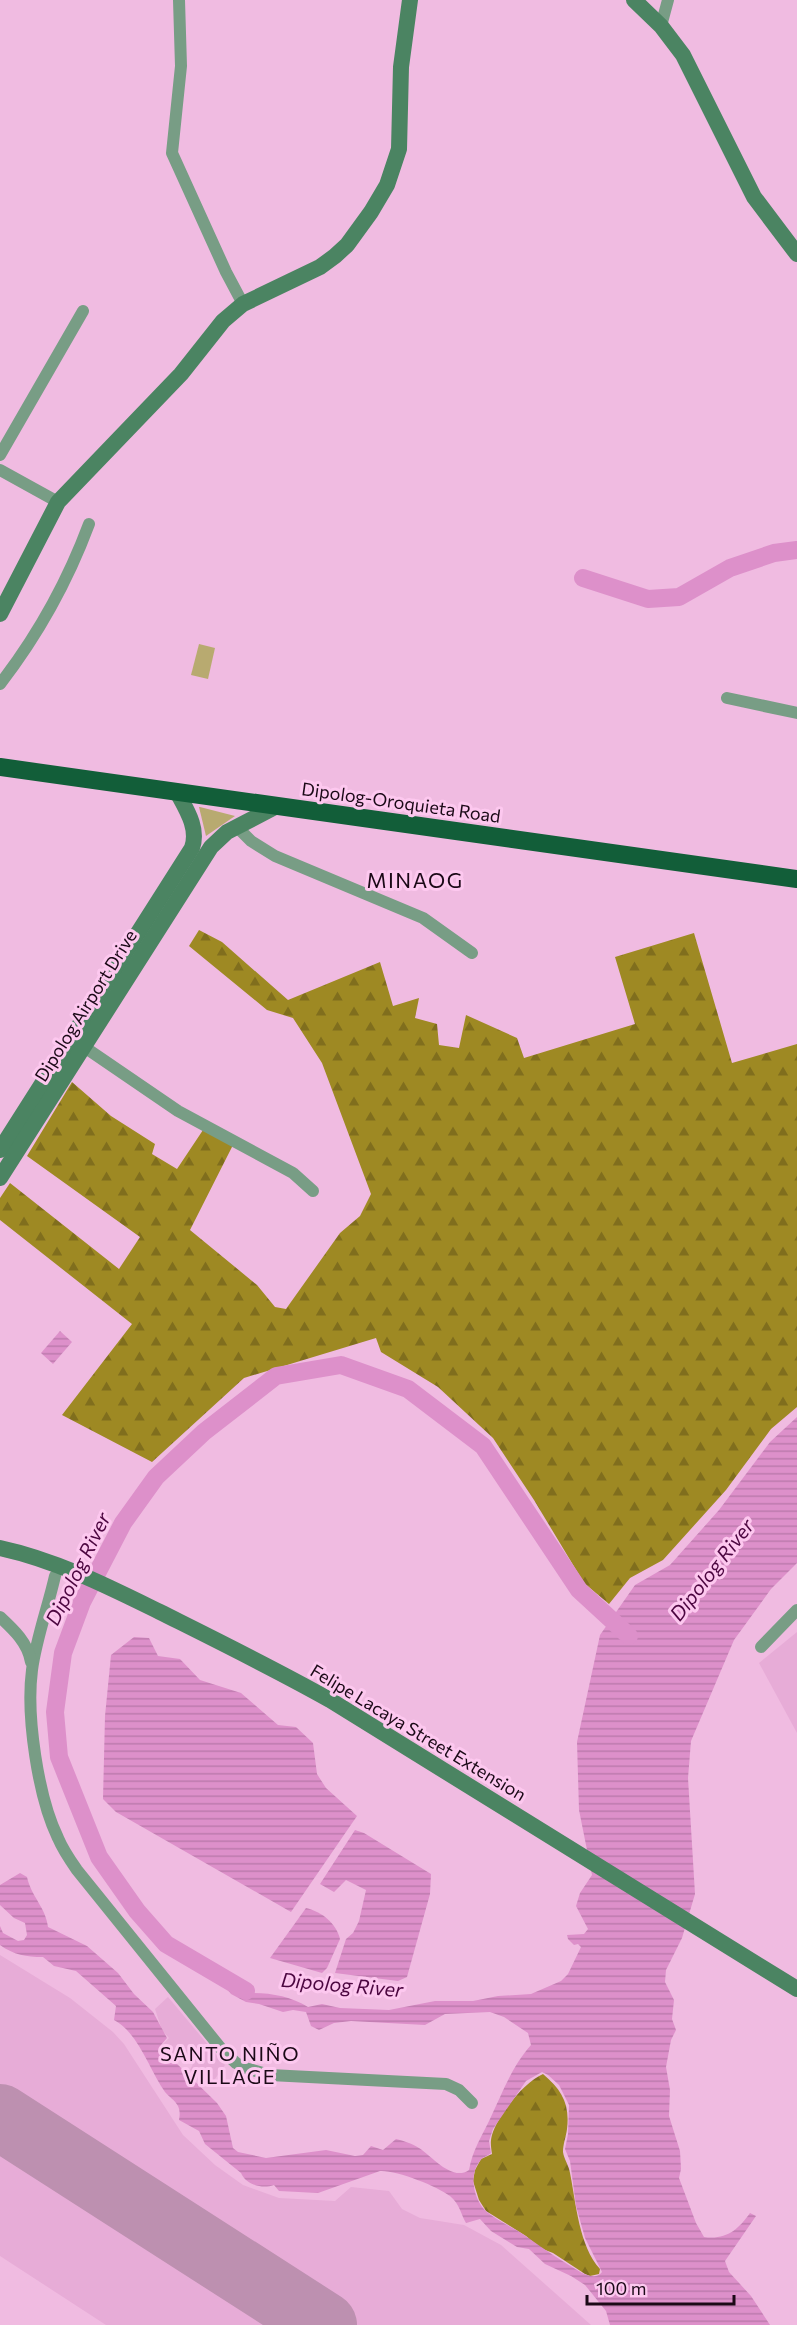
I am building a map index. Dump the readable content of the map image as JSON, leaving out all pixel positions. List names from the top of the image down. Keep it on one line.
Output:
{"streets":{"highway":["Dipolog-Oroquieta Road"],"main road":["Dipolog Airport Drive","Felipe Lacaya Street Extension"]},"crossings":[["Dipolog-Oroquieta Road","Dipolog Airport Drive"]],"districts":["MINAOG","SANTO NIÑO VILLAGE"],"water":["Dipolog River"],"scale_bar":"100 m"}
